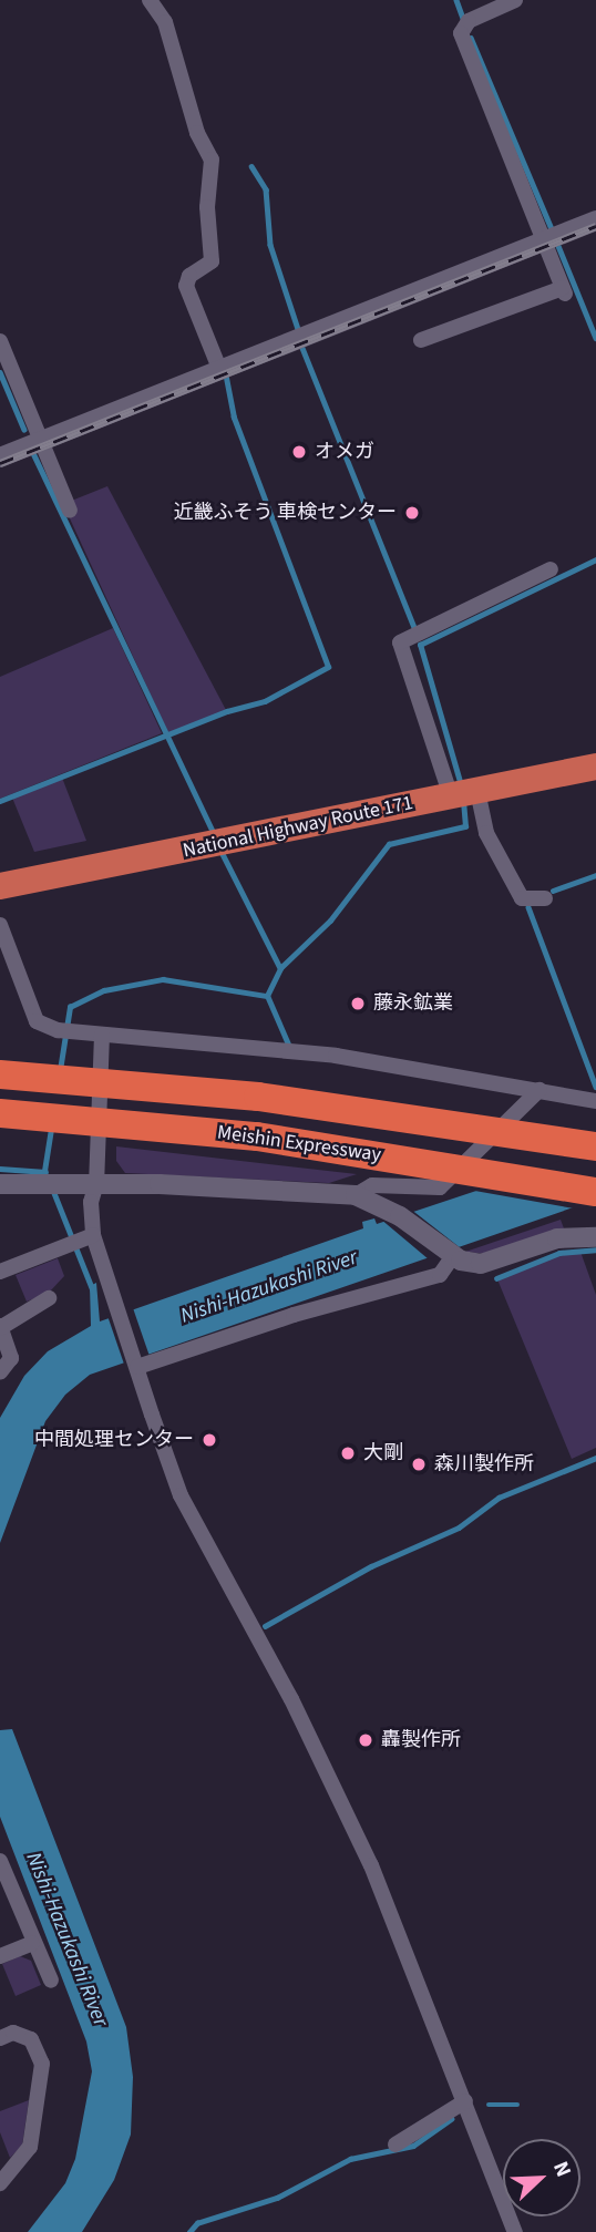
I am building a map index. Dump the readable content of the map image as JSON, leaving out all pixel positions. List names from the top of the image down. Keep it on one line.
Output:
{"streets":{"highway":["National Highway Route 171","Meishin Expressway"]},"water":["Nishi-Hazukashi River"],"places":["オメガ","近畿ふそう 車検センター","藤永鉱業","中間処理センター","大剛","森川製作所","轟製作所"],"north":"top right"}
